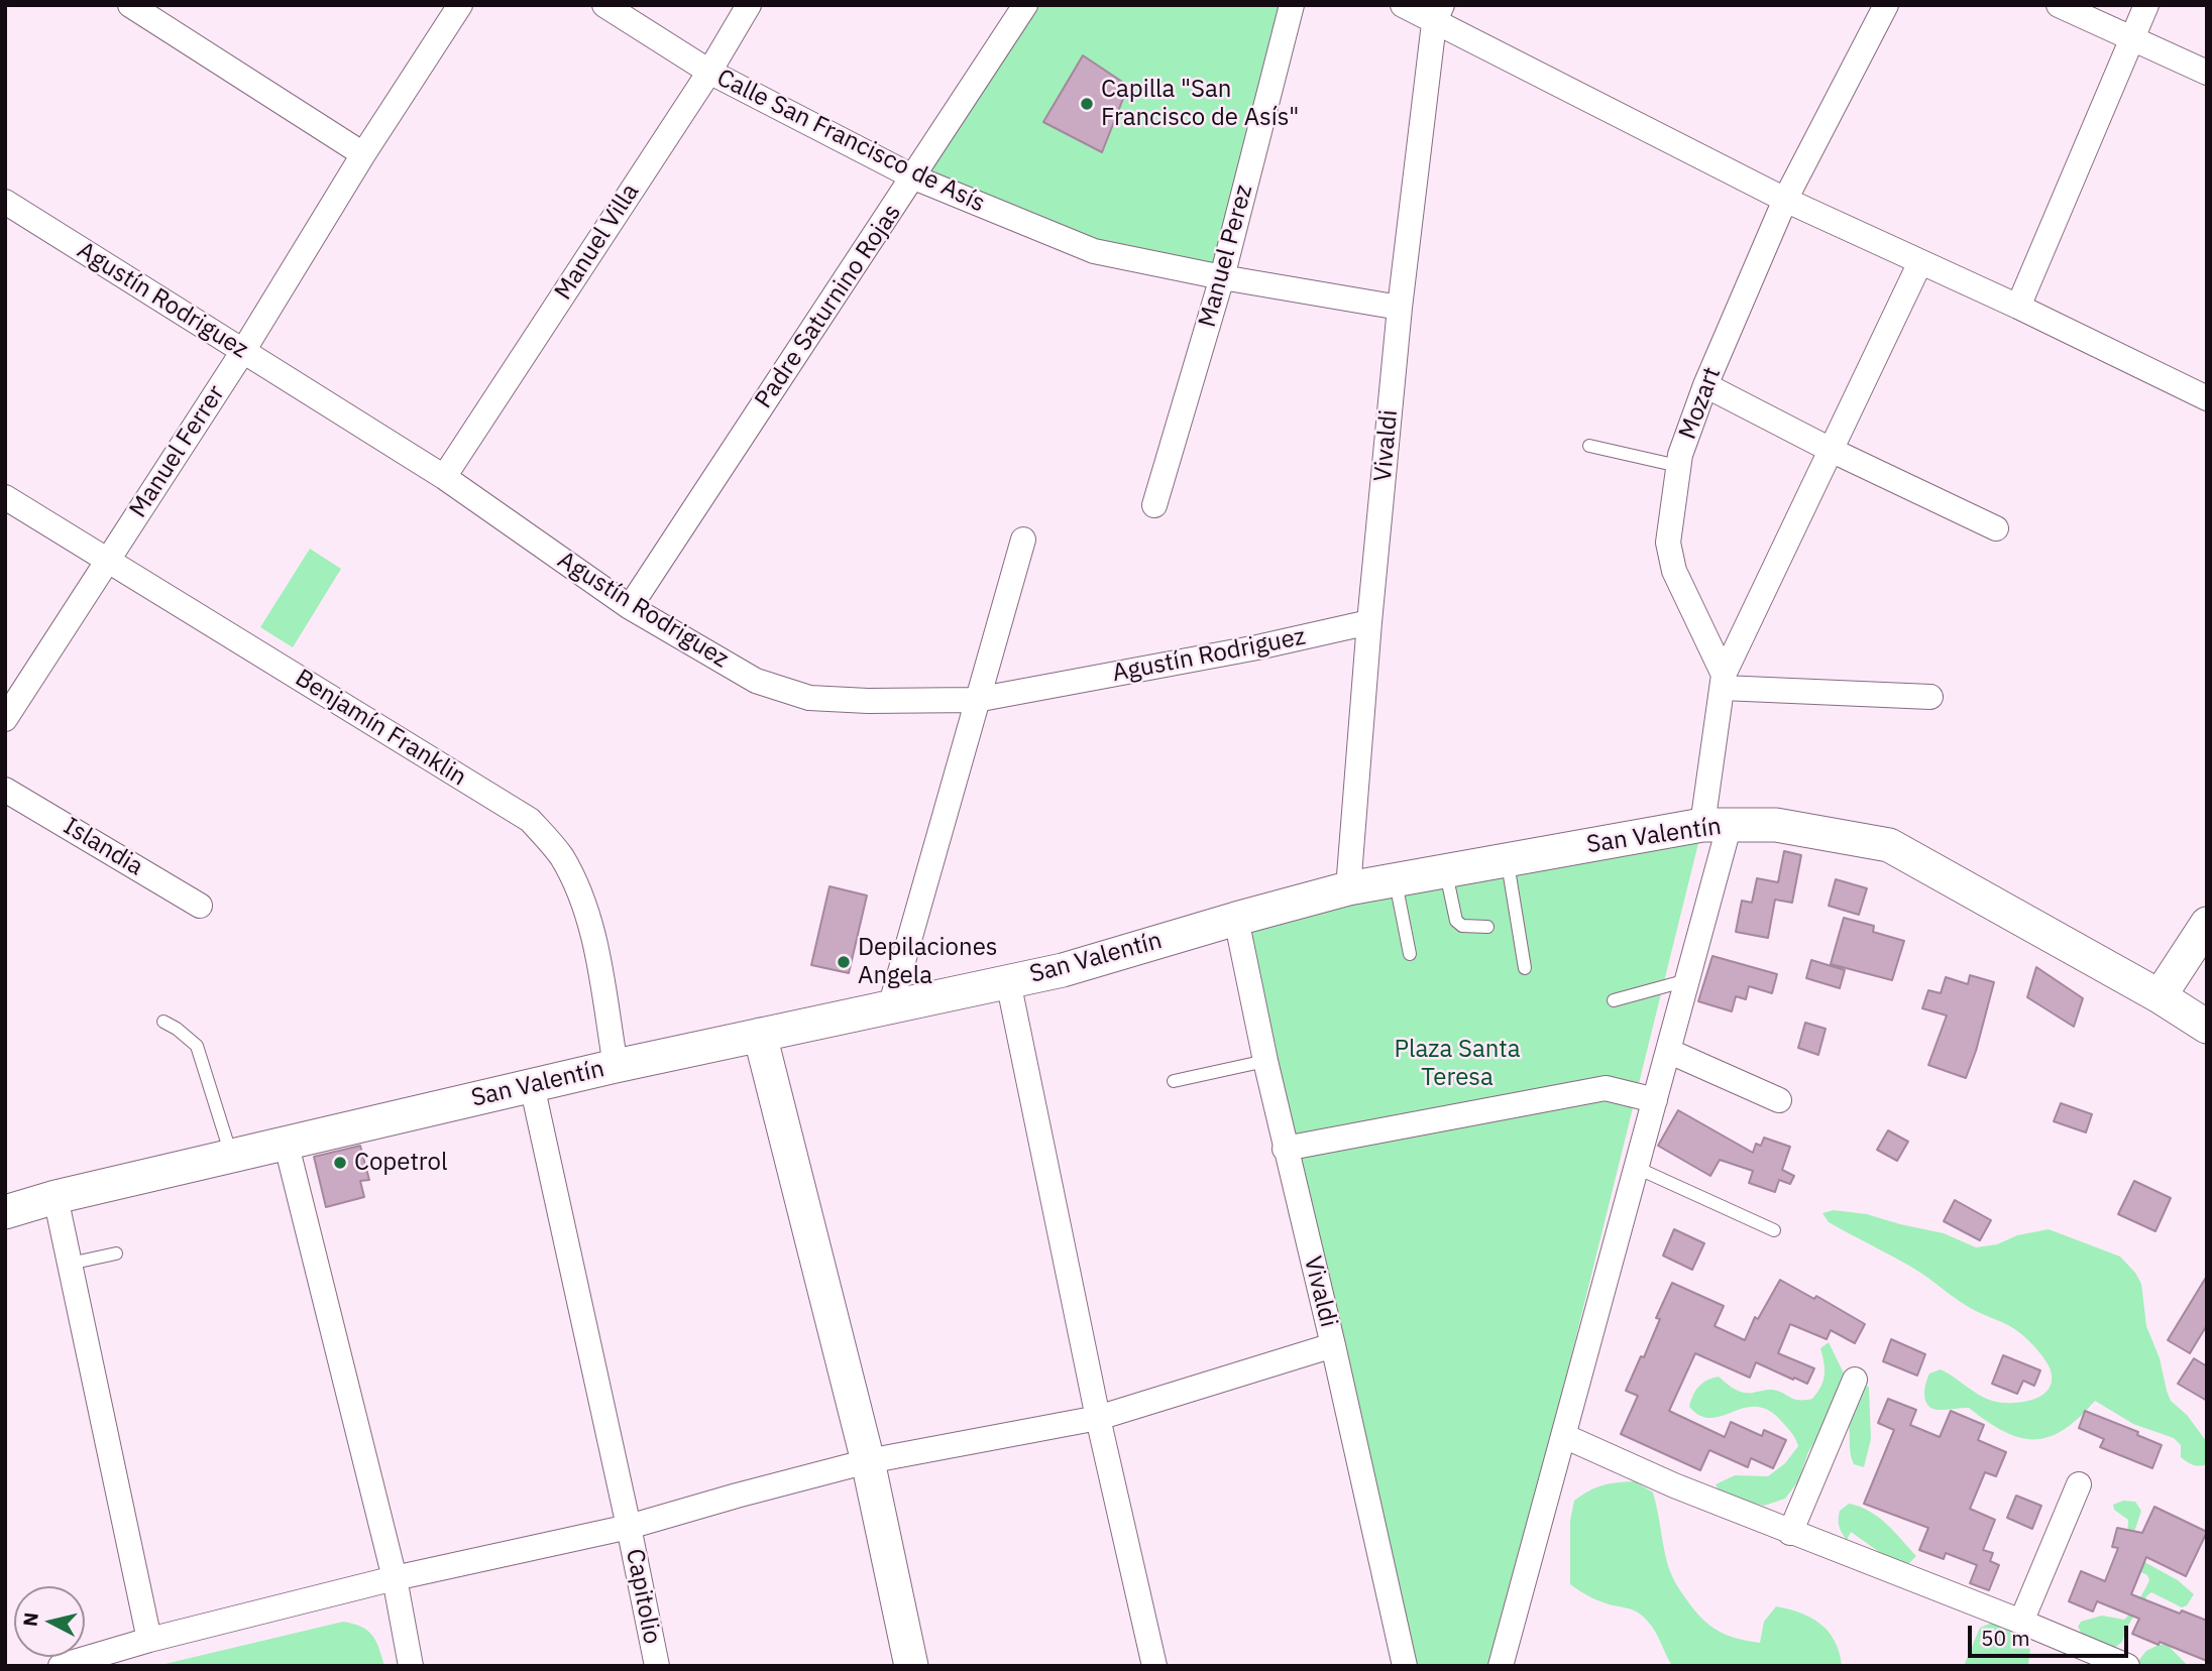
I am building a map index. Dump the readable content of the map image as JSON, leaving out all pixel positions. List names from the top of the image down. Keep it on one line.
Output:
{"streets":{"main road":["San Valentín"],"street":["Calle San Francisco de Asís","Manuel Villa","Manuel Perez","Agustín Rodriguez","Padre Saturnino Rojas","Mozart","Vivaldi","Manuel Ferrer","Benjamín Franklin","Islandia","Capitolio"]},"crossings":[["Calle San Francisco de Asís","Manuel Villa"],["Calle San Francisco de Asís","Manuel Perez"],["Calle San Francisco de Asís","Padre Saturnino Rojas"],["Calle San Francisco de Asís","Vivaldi"],["Manuel Villa","Agustín Rodriguez"],["Agustín Rodriguez","Padre Saturnino Rojas"],["Agustín Rodriguez","Vivaldi"],["Agustín Rodriguez","Manuel Ferrer"],["Vivaldi","San Valentín"],["Manuel Ferrer","Benjamín Franklin"],["Benjamín Franklin","San Valentín"],["San Valentín","Capitolio"]],"parks":["Plaza Santa Teresa"],"places":["Capilla \"San Francisco de Asís\"","Depilaciones Angela","Copetrol"],"scale_bar":"50 m","north":"left"}
